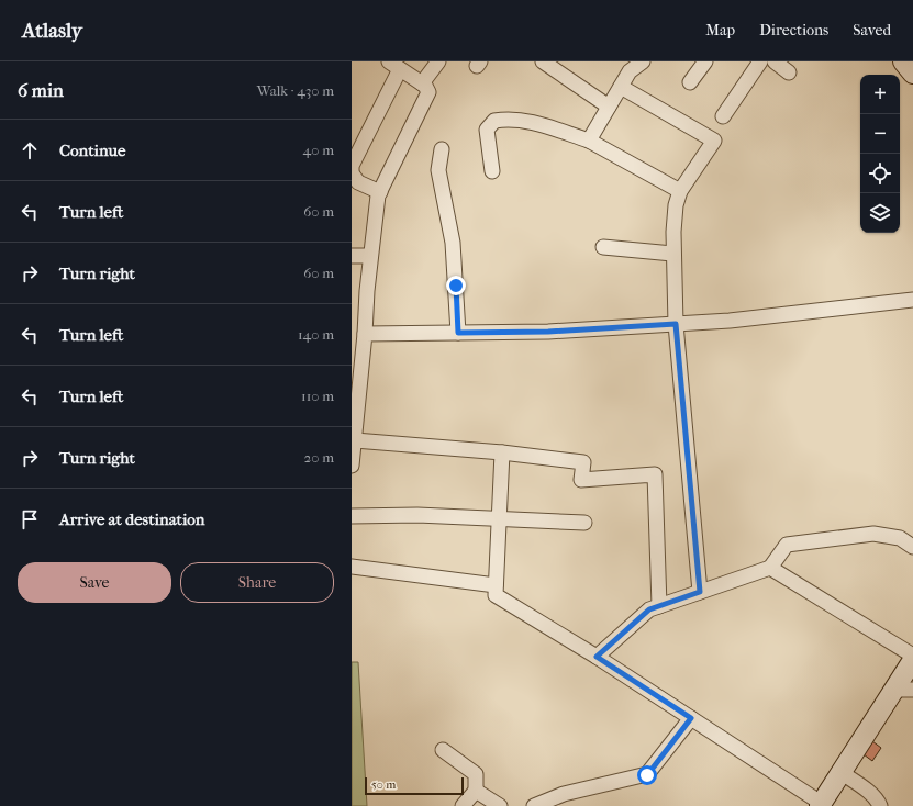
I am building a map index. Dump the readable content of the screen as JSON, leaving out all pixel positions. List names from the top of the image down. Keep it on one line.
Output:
{"scale_bar":"50 m","page":{"header":"Atlasly","nav":["Map","Directions","Saved"],"heading":["6 min","Walk · 430 m"],"map_buttons":["+","−"],"list":[["Continue","40 m"],["Turn left","60 m"],["Turn right","60 m"],["Turn left","140 m"],["Turn left","110 m"],["Turn right","20 m"],"Arrive at destination"],"buttons":["Save","Share"],"scale":"50 m"}}
